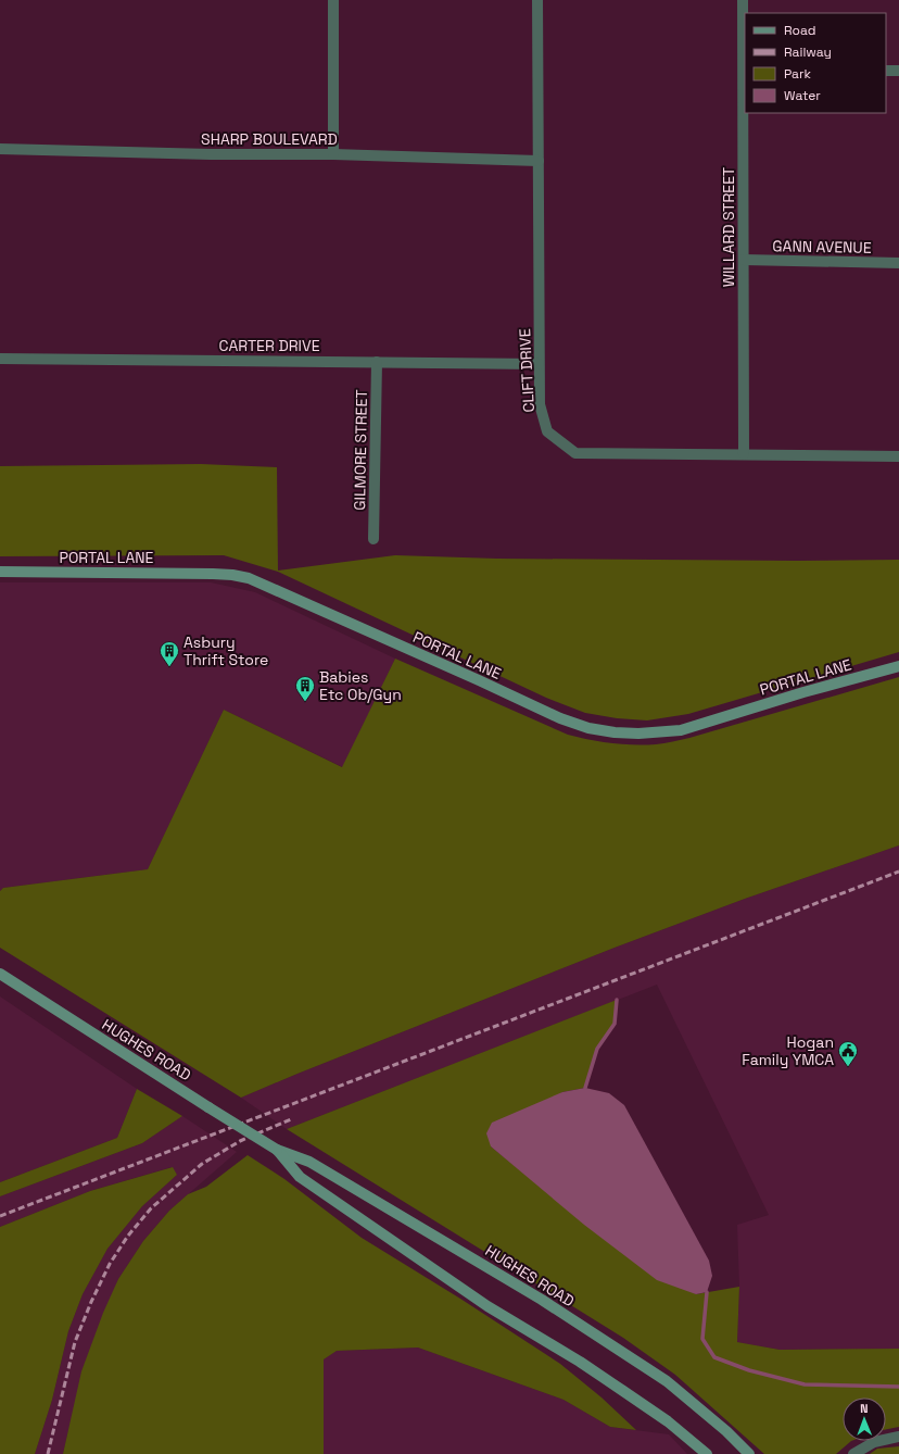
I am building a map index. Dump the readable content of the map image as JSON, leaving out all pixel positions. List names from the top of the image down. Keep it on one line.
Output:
{"streets":{"main road":["PORTAL LANE","HUGHES ROAD"],"street":["SHARP BOULEVARD","WILLARD STREET","GANN AVENUE","CARTER DRIVE","CLIFT DRIVE","GILMORE STREET"]},"crossings":[["SHARP BOULEVARD","CLIFT DRIVE"],["WILLARD STREET","GANN AVENUE"],["WILLARD STREET","CLIFT DRIVE"],["CARTER DRIVE","CLIFT DRIVE"],["CARTER DRIVE","GILMORE STREET"]],"places":{"building":["Asbury Thrift Store","Babies Etc Ob/Gyn"],"public building":["Hogan Family YMCA"]},"legend":["Road","Railway","Park","Water"],"north":"top"}
